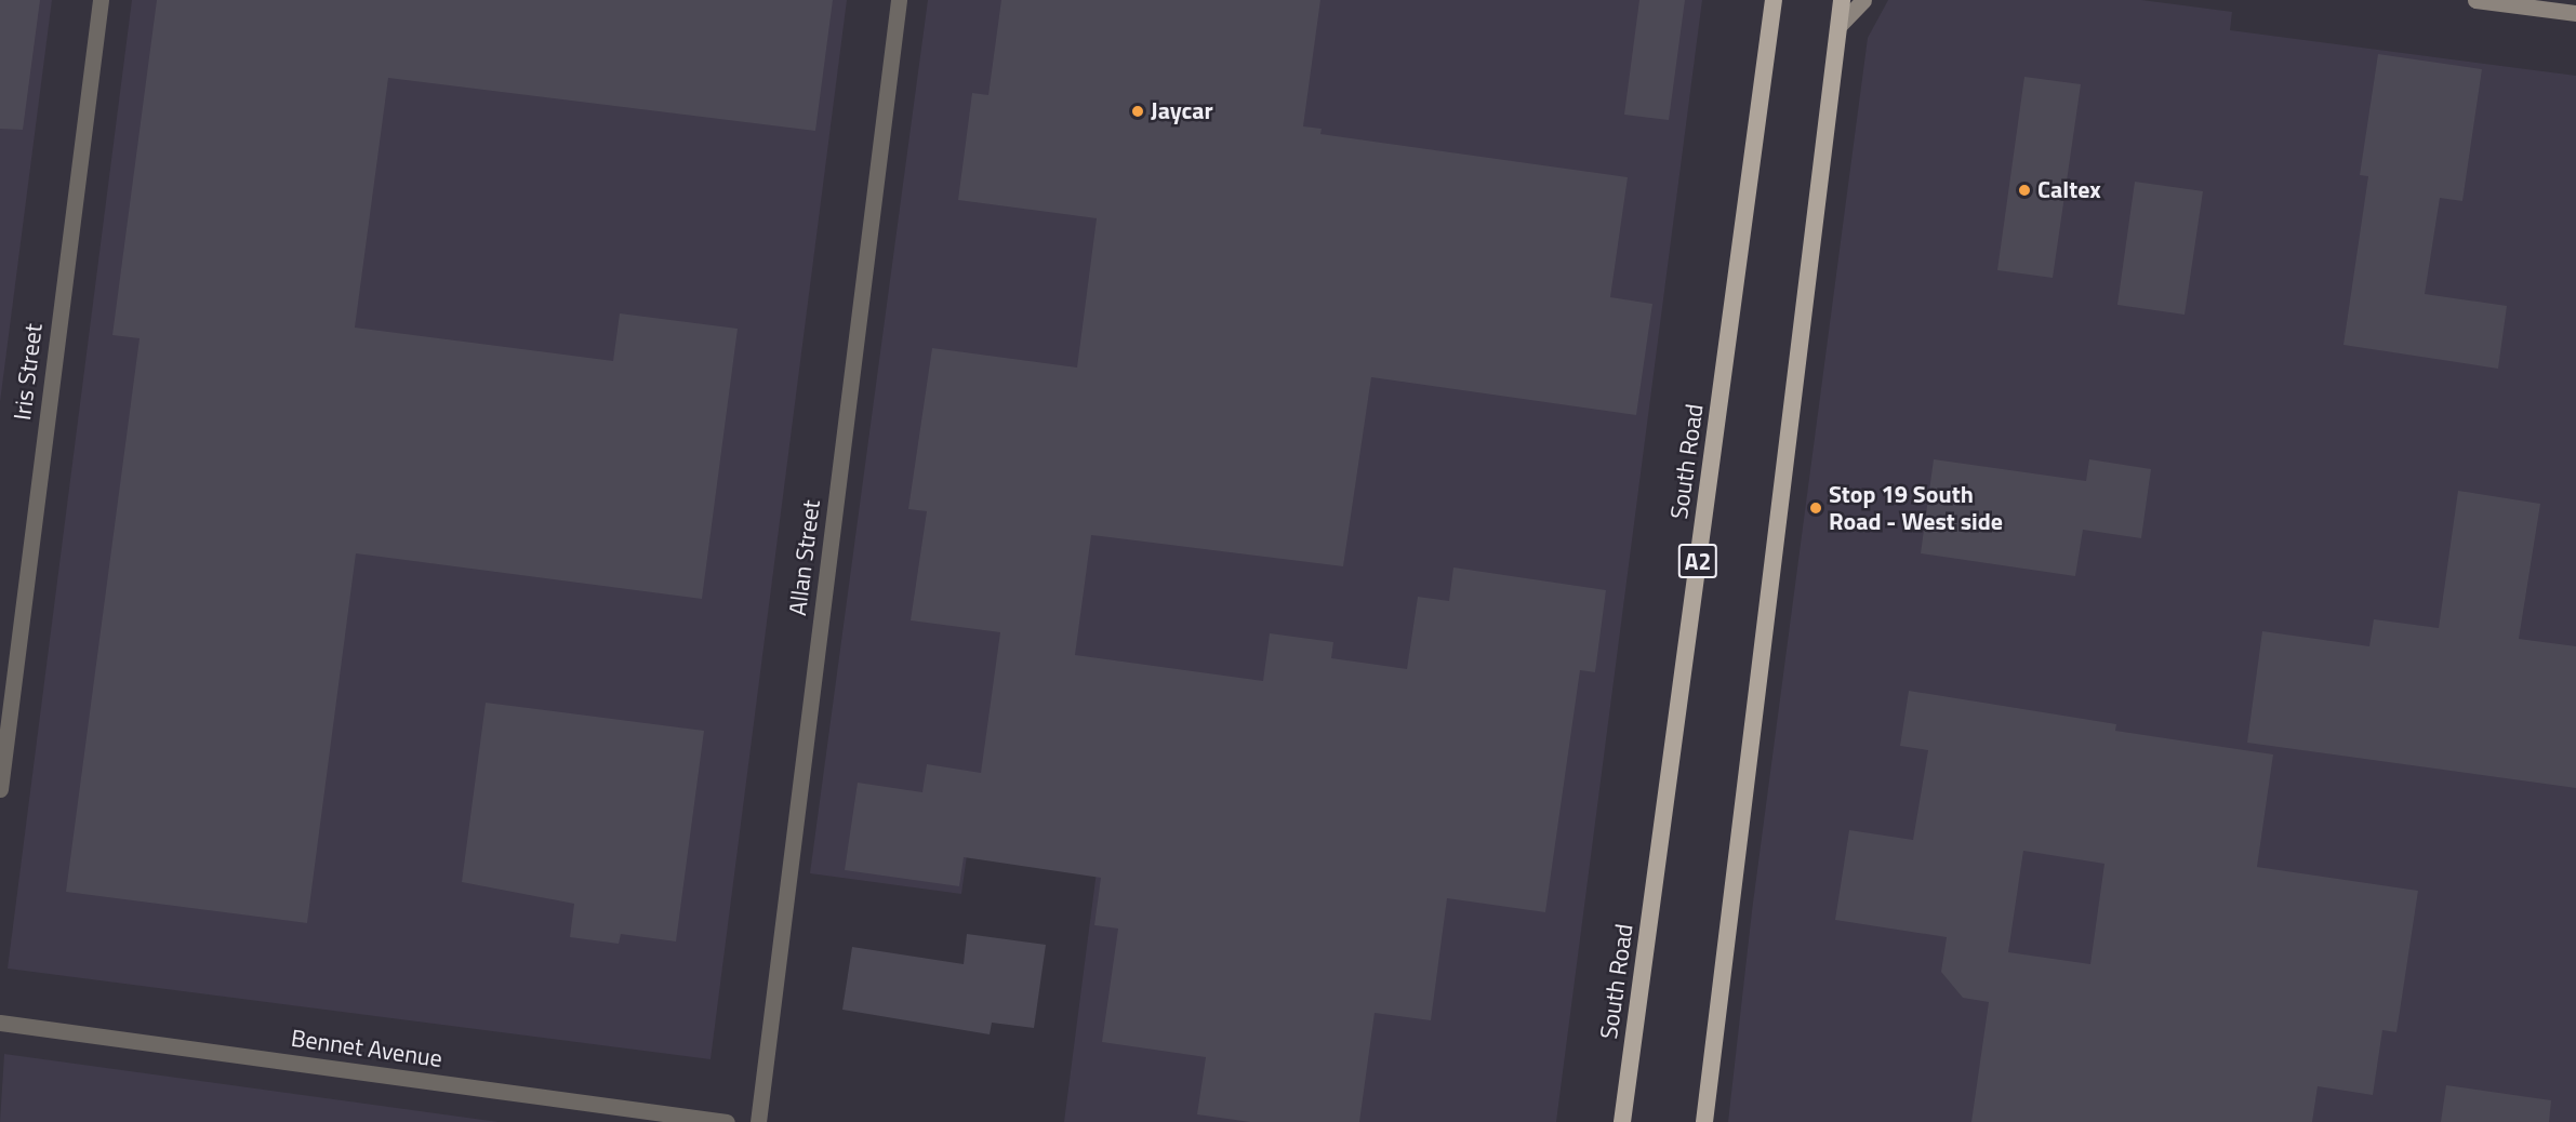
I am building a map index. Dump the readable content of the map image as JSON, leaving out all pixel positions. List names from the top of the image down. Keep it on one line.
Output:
{"streets":{"highway":["South Road","A2"],"street":["Iris Street","Allan Street","Bennet Avenue"]},"places":["Jaycar","Caltex","Stop 19 South Road - West side"]}
